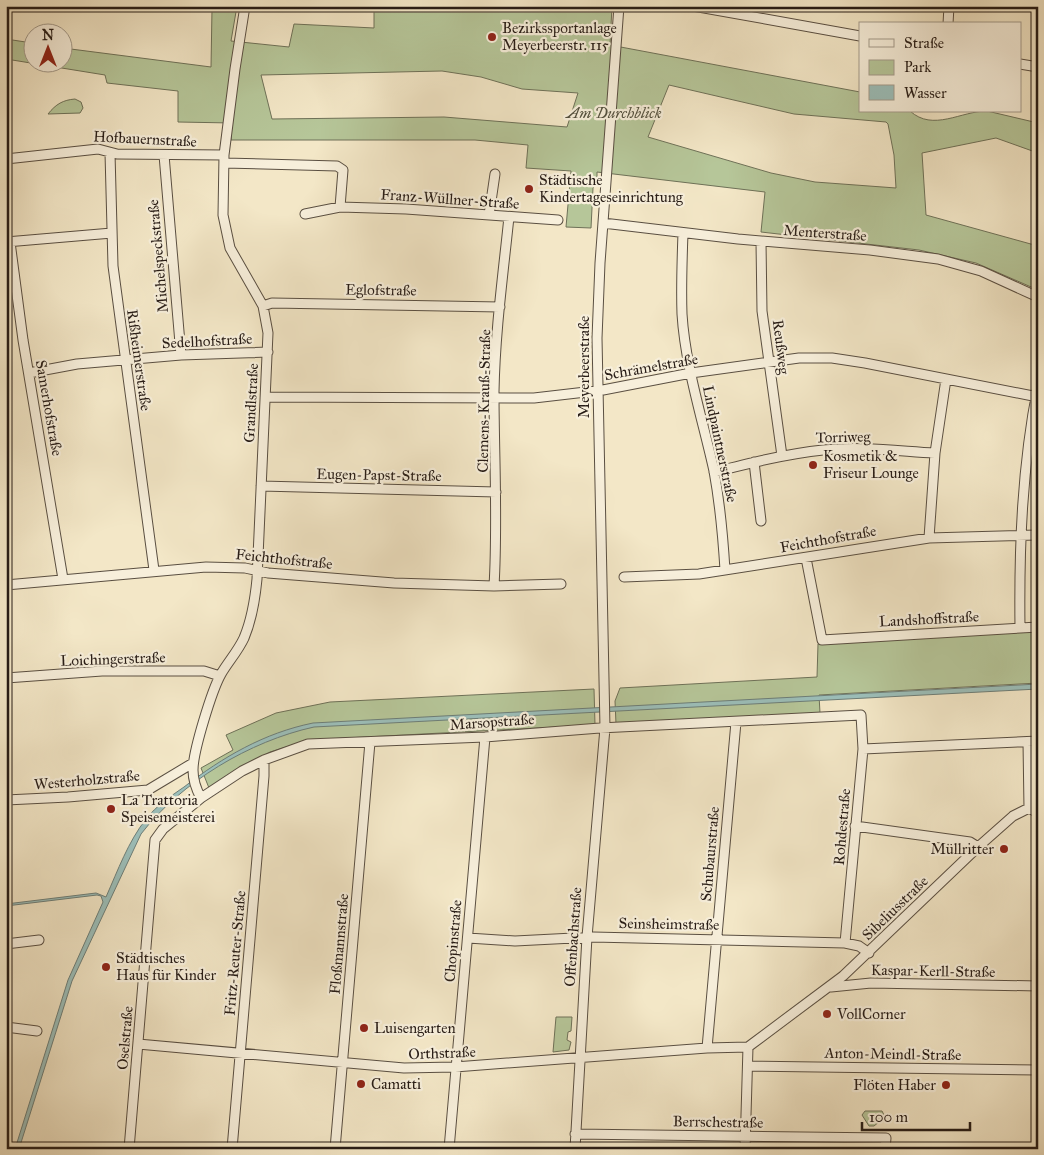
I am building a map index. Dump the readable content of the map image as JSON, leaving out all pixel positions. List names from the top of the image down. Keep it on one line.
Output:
{"streets":{"street":["Hofbauernstraße","Franz-Wüllner-Straße","Menterstraße","Michelspeckstraße","Eglofstraße","Sedelhofstraße","Reußweg","Rißheimerstraße","Meyerbeerstraße","Schrämelstraße","Clemens-Krauß-Straße","Grandlstraße","Samerhofstraße","Torriweg","Lindpaintnerstraße","Eugen-Papst-Straße","Feichthofstraße","Landshoffstraße","Loichingerstraße","Marsopstraße","Westerholzstraße","Rohdestraße","Schubaurstraße","Sibeliusstraße","Seinsheimstraße","Offenbachstraße","Chopinstraße","Floßmannstraße","Fritz-Reuter-Straße","Kaspar-Kerll-Straße","Oselstraße","Orthstraße","Anton-Meindl-Straße","Berrschestraße"]},"crossings":[["Hofbauernstraße","Michelspeckstraße"],["Hofbauernstraße","Rißheimerstraße"],["Hofbauernstraße","Grandlstraße"],["Franz-Wüllner-Straße","Clemens-Krauß-Straße"],["Menterstraße","Reußweg"],["Menterstraße","Meyerbeerstraße"],["Menterstraße","Lindpaintnerstraße"],["Michelspeckstraße","Sedelhofstraße"],["Eglofstraße","Clemens-Krauß-Straße"],["Eglofstraße","Grandlstraße"],["Sedelhofstraße","Rißheimerstraße"],["Sedelhofstraße","Grandlstraße"],["Sedelhofstraße","Samerhofstraße"],["Reußweg","Schrämelstraße"],["Reußweg","Torriweg"],["Rißheimerstraße","Feichthofstraße"],["Meyerbeerstraße","Schrämelstraße"],["Meyerbeerstraße","Marsopstraße"],["Meyerbeerstraße","Offenbachstraße"],["Schrämelstraße","Clemens-Krauß-Straße"],["Schrämelstraße","Grandlstraße"],["Schrämelstraße","Lindpaintnerstraße"],["Clemens-Krauß-Straße","Eugen-Papst-Straße"],["Clemens-Krauß-Straße","Feichthofstraße"],["Grandlstraße","Eugen-Papst-Straße"],["Grandlstraße","Feichthofstraße"],["Grandlstraße","Loichingerstraße"],["Grandlstraße","Marsopstraße"],["Grandlstraße","Westerholzstraße"],["Samerhofstraße","Feichthofstraße"],["Torriweg","Lindpaintnerstraße"],["Lindpaintnerstraße","Feichthofstraße"],["Feichthofstraße","Landshoffstraße"],["Marsopstraße","Rohdestraße"],["Marsopstraße","Schubaurstraße"],["Marsopstraße","Offenbachstraße"],["Marsopstraße","Chopinstraße"],["Marsopstraße","Floßmannstraße"],["Marsopstraße","Fritz-Reuter-Straße"],["Marsopstraße","Oselstraße"],["Rohdestraße","Seinsheimstraße"],["Schubaurstraße","Seinsheimstraße"],["Schubaurstraße","Orthstraße"],["Sibeliusstraße","Seinsheimstraße"],["Sibeliusstraße","Kaspar-Kerll-Straße"],["Sibeliusstraße","Orthstraße"],["Seinsheimstraße","Offenbachstraße"],["Seinsheimstraße","Chopinstraße"],["Offenbachstraße","Orthstraße"],["Offenbachstraße","Berrschestraße"],["Chopinstraße","Orthstraße"],["Floßmannstraße","Orthstraße"],["Fritz-Reuter-Straße","Orthstraße"],["Oselstraße","Orthstraße"]],"parks":["Am Durchblick"],"places":["Bezirkssportanlage Meyerbeerstr. 115","Städtische Kindertageseinrichtung","Kosmetik & Friseur Lounge","La Trattoria Speisemeisterei","Müllritter","Städtisches Haus für Kinder","VollCorner","Luisengarten","Camatti","Flöten Haber"],"legend":["Straße","Park","Wasser"],"scale_bar":"100 m","north":"top"}
